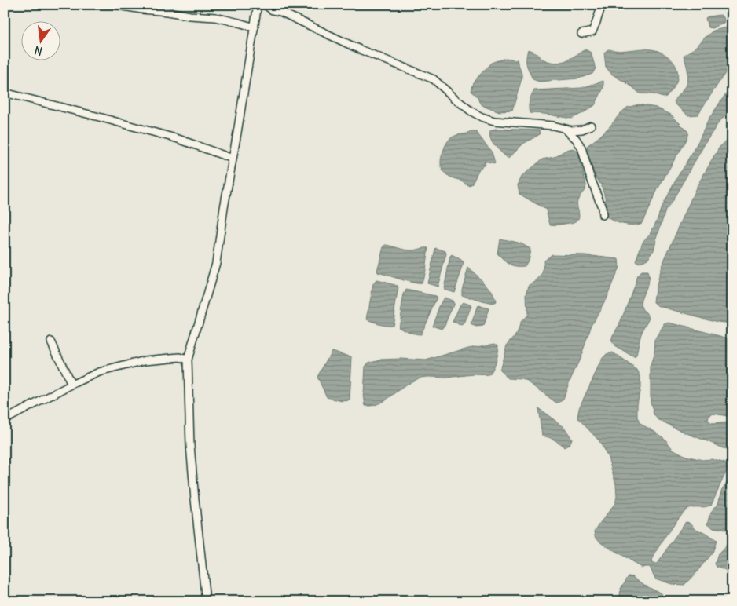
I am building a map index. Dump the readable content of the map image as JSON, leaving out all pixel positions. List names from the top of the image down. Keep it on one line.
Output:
{"north":"bottom"}
